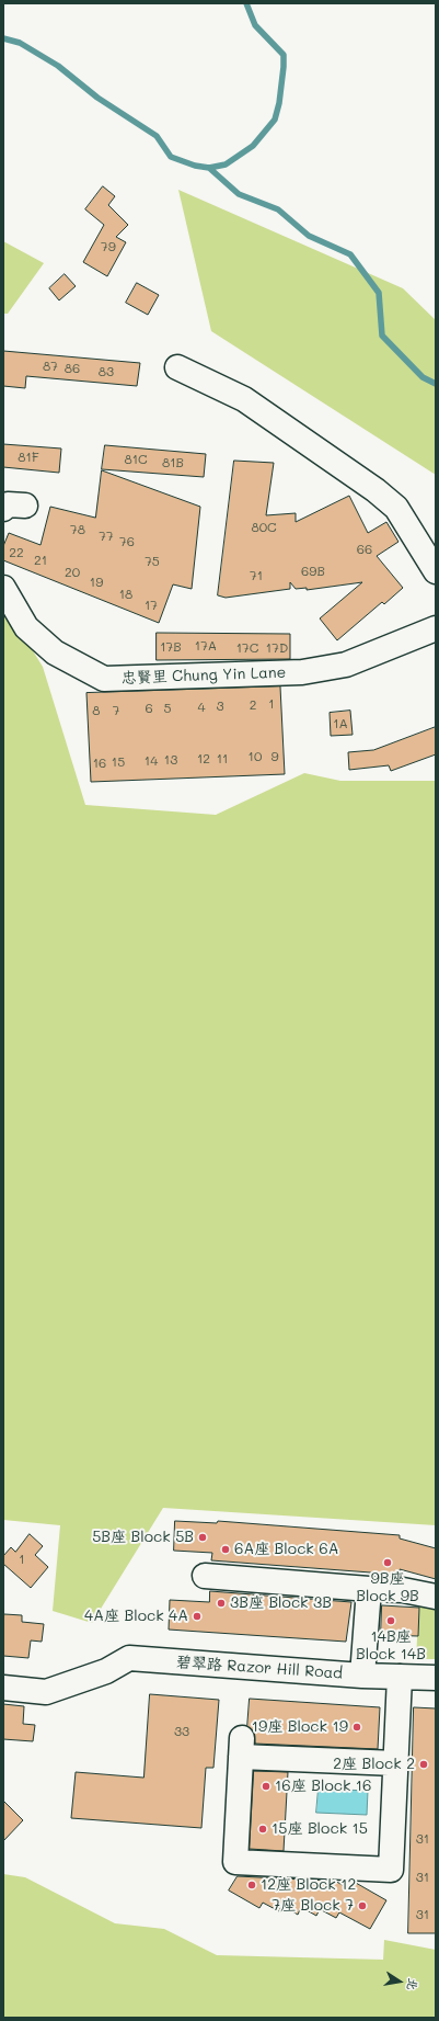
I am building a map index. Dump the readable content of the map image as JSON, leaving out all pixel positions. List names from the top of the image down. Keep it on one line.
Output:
{"streets":{"street":["忠賢里 Chung Yin Lane","碧翠路 Razor Hill Road"]},"places":["5B座 Block 5B","6A座 Block 6A","9B座 Block 9B","3B座 Block 3B","4A座 Block 4A","14B座 Block 14B","19座 Block 19","2座 Block 2","16座 Block 16","15座 Block 15","12座 Block 12","7座 Block 7"],"house_numbers":["79","87","86","83","81F","81C","81B","80C","78","77","76","66","22","21","75","69B","20","71","19","18","17","17A","17B","17C","17D","1","2","3","4","6","5","8","7","1A","10","9","12","11","13","14","15","16","1","33","31","31","31"],"north":"right"}
